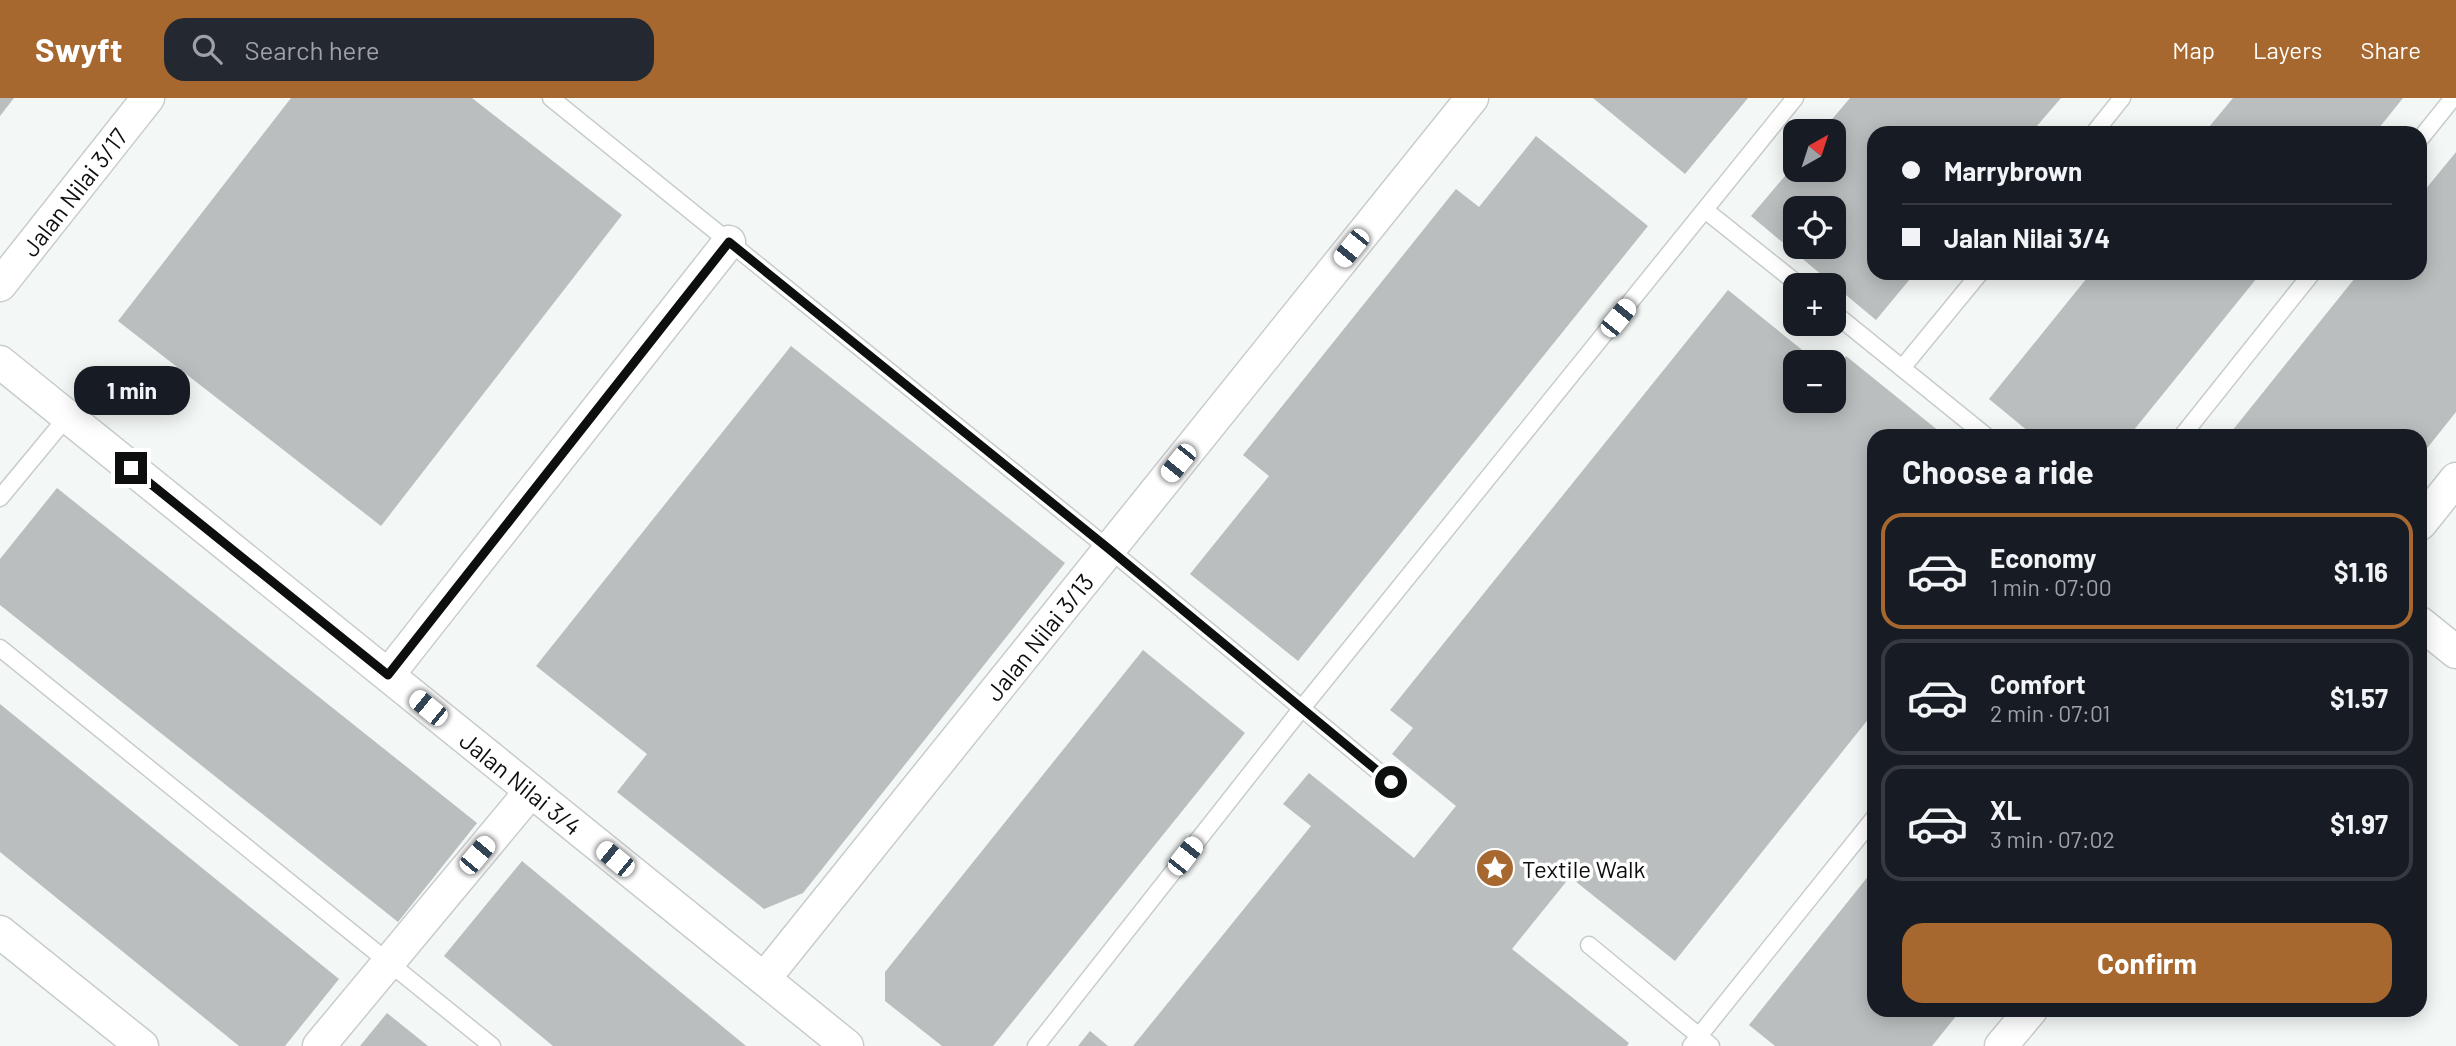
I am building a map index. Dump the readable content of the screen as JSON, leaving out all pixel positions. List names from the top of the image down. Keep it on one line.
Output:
{"streets":{"street":["Jalan Nilai 3/17","Jalan Nilai 3/13","Jalan Nilai 3/4"]},"crossings":[["Jalan Nilai 3/13","Jalan Nilai 3/4"]],"places":{"place":["Textile Walk"]},"north":"top right","page":{"header":"Swyft","search":"Search here","nav":["Map","Layers","Share"],"map_buttons":["+","−"],"banner":["Marrybrown","Jalan Nilai 3/4"],"bubble":"1 min","heading":"Choose a ride","list":[{"name":"Economy","note":"1 min · 07:00","value":"$1.16"},{"name":"Comfort","note":"2 min · 07:01","value":"$1.57"},{"name":"XL","note":"3 min · 07:02","value":"$1.97"}],"buttons":"Confirm"}}
